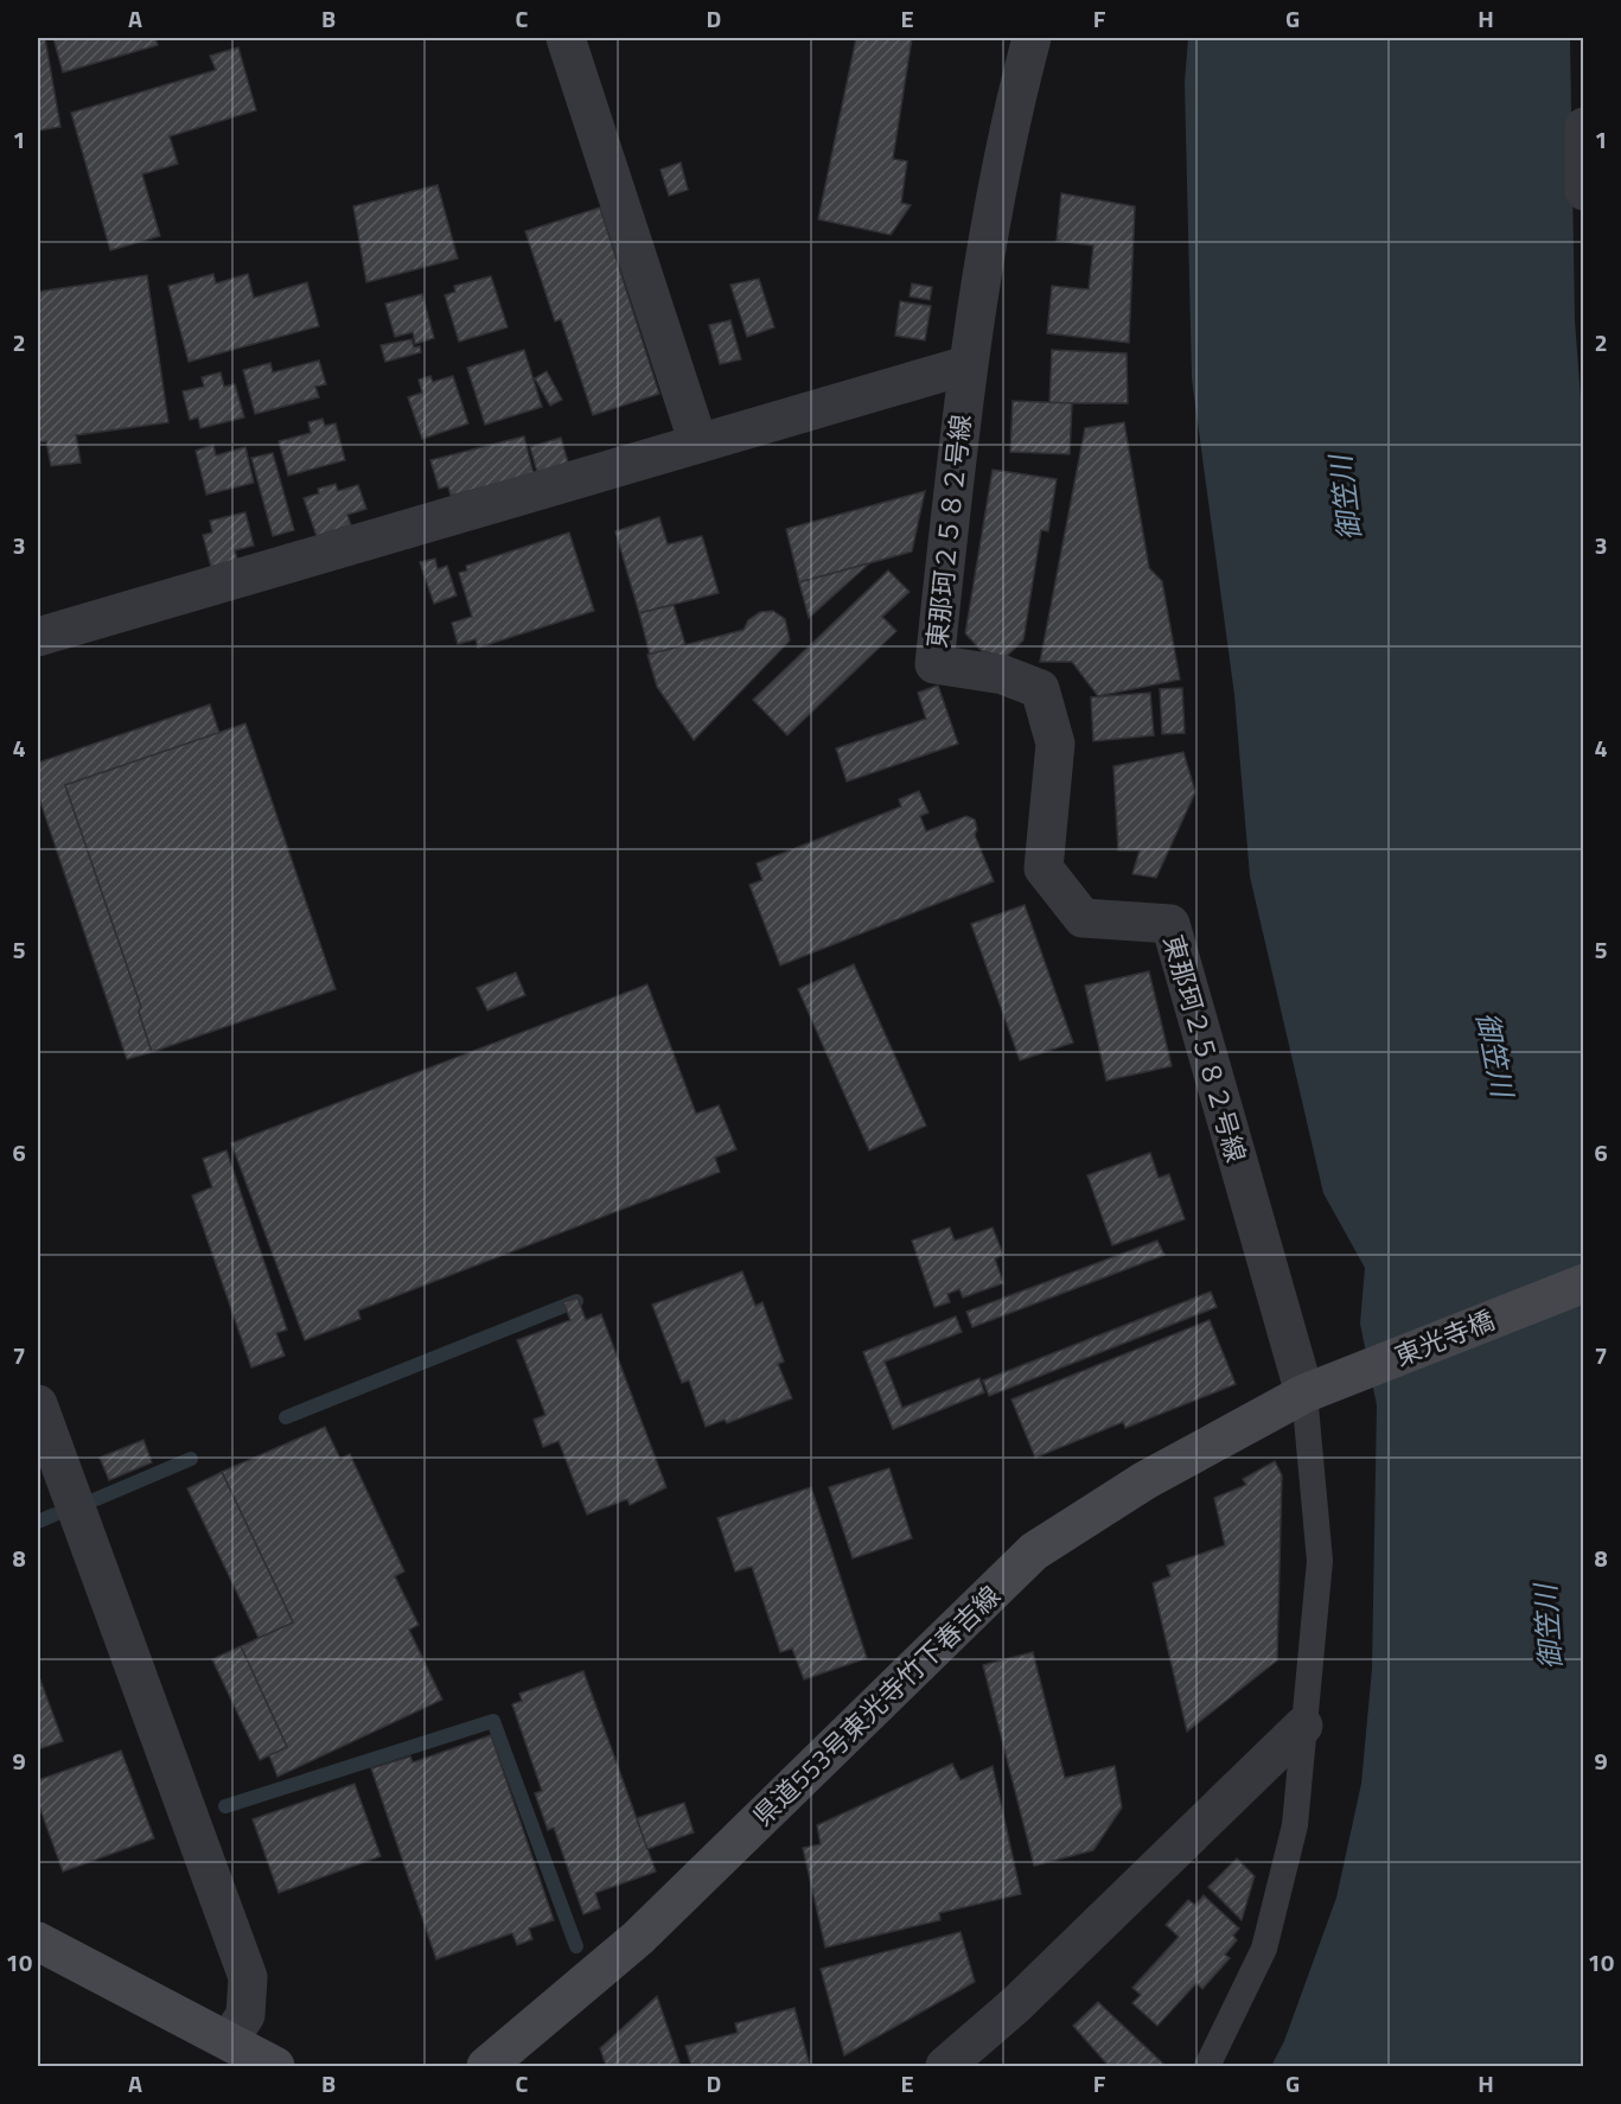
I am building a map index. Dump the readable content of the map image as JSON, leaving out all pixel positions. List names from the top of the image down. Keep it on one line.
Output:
{"streets":{"main road":["東光寺橋","県道553号東光寺竹下春吉線"],"street":["東那珂２５８２号線"]},"crossings":[["東那珂２５８２号線","東光寺橋"],["東那珂２５８２号線","県道553号東光寺竹下春吉線"],["東光寺橋","県道553号東光寺竹下春吉線"]],"water":["御笠川"],"grid":{"columns":["A","B","C","D","E","F","G","H"],"rows":["1","2","3","4","5","6","7","8","9","10"]}}
